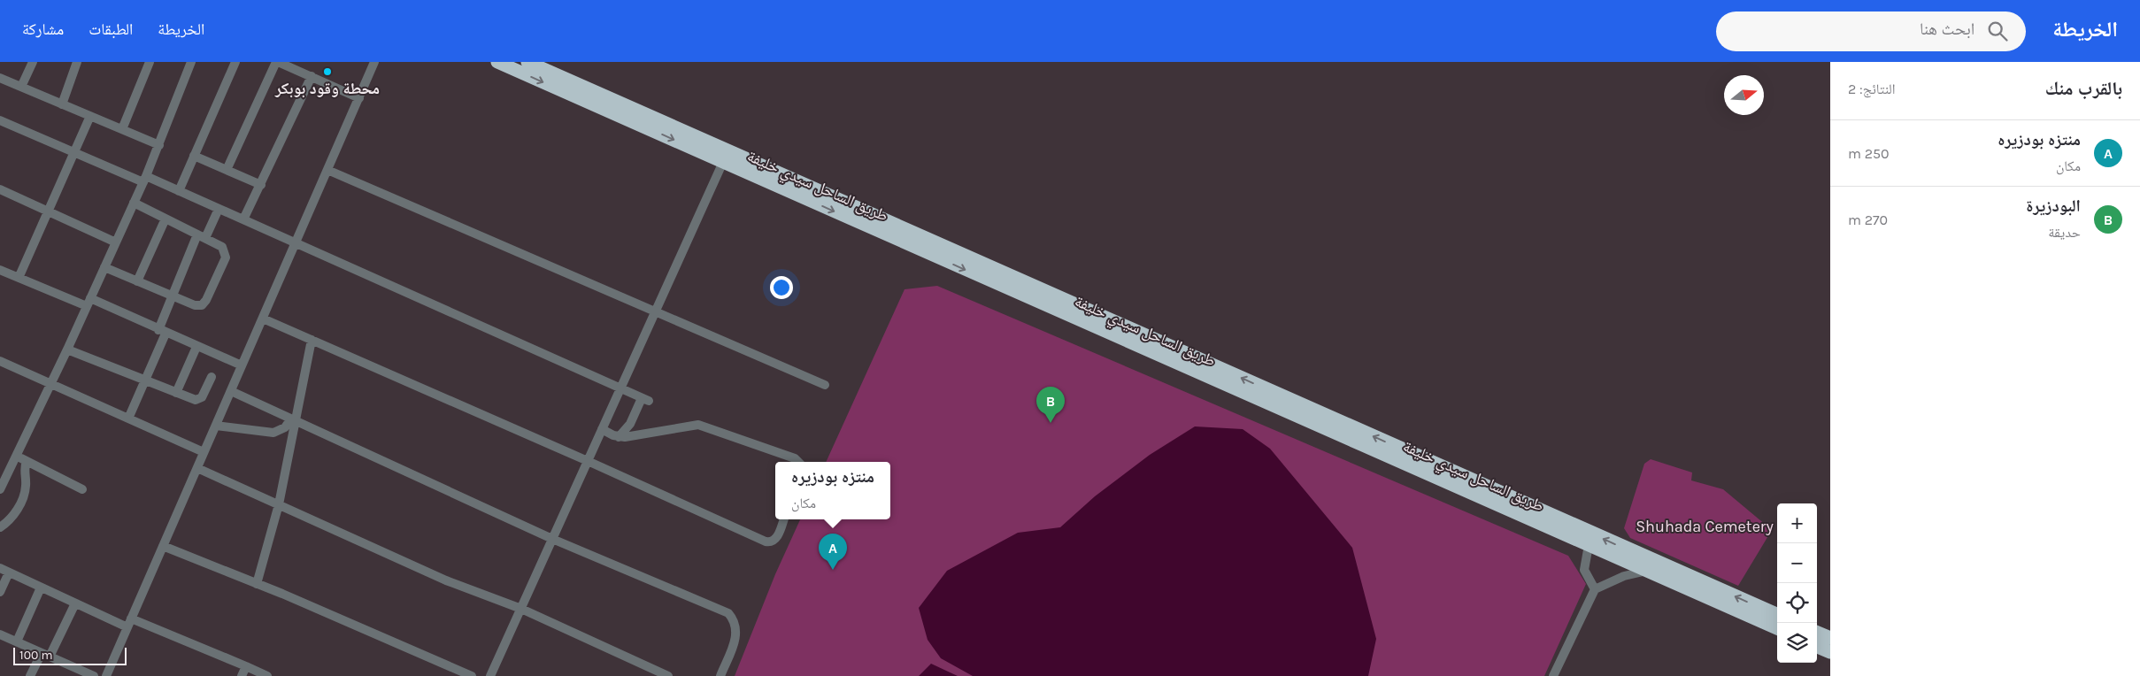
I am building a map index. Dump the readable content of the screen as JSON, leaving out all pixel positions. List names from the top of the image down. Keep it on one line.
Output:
{"streets":{"highway":["طريق الساحل سيدي خليفة"]},"parks":["Shuhada Cemetery"],"places":["محطة وقود بوبكر"],"scale_bar":"100 m","north":"right","page":{"header":"الخريطة","search":"ابحث هنا","nav":["الخريطة","الطبقات","مشاركة"],"heading":["بالقرب منك","النتائج: 2"],"list":[{"mark":"A","name":"منتزه بودزيره","note":"مكان","value":"250 m"},{"mark":"B","name":"البودزيرة","note":"حديقة","value":"270 m"}],"pins":["B","A"],"popup":["منتزه بودزيره","مكان"],"map_buttons":["+","−"],"scale":"100 m"}}
